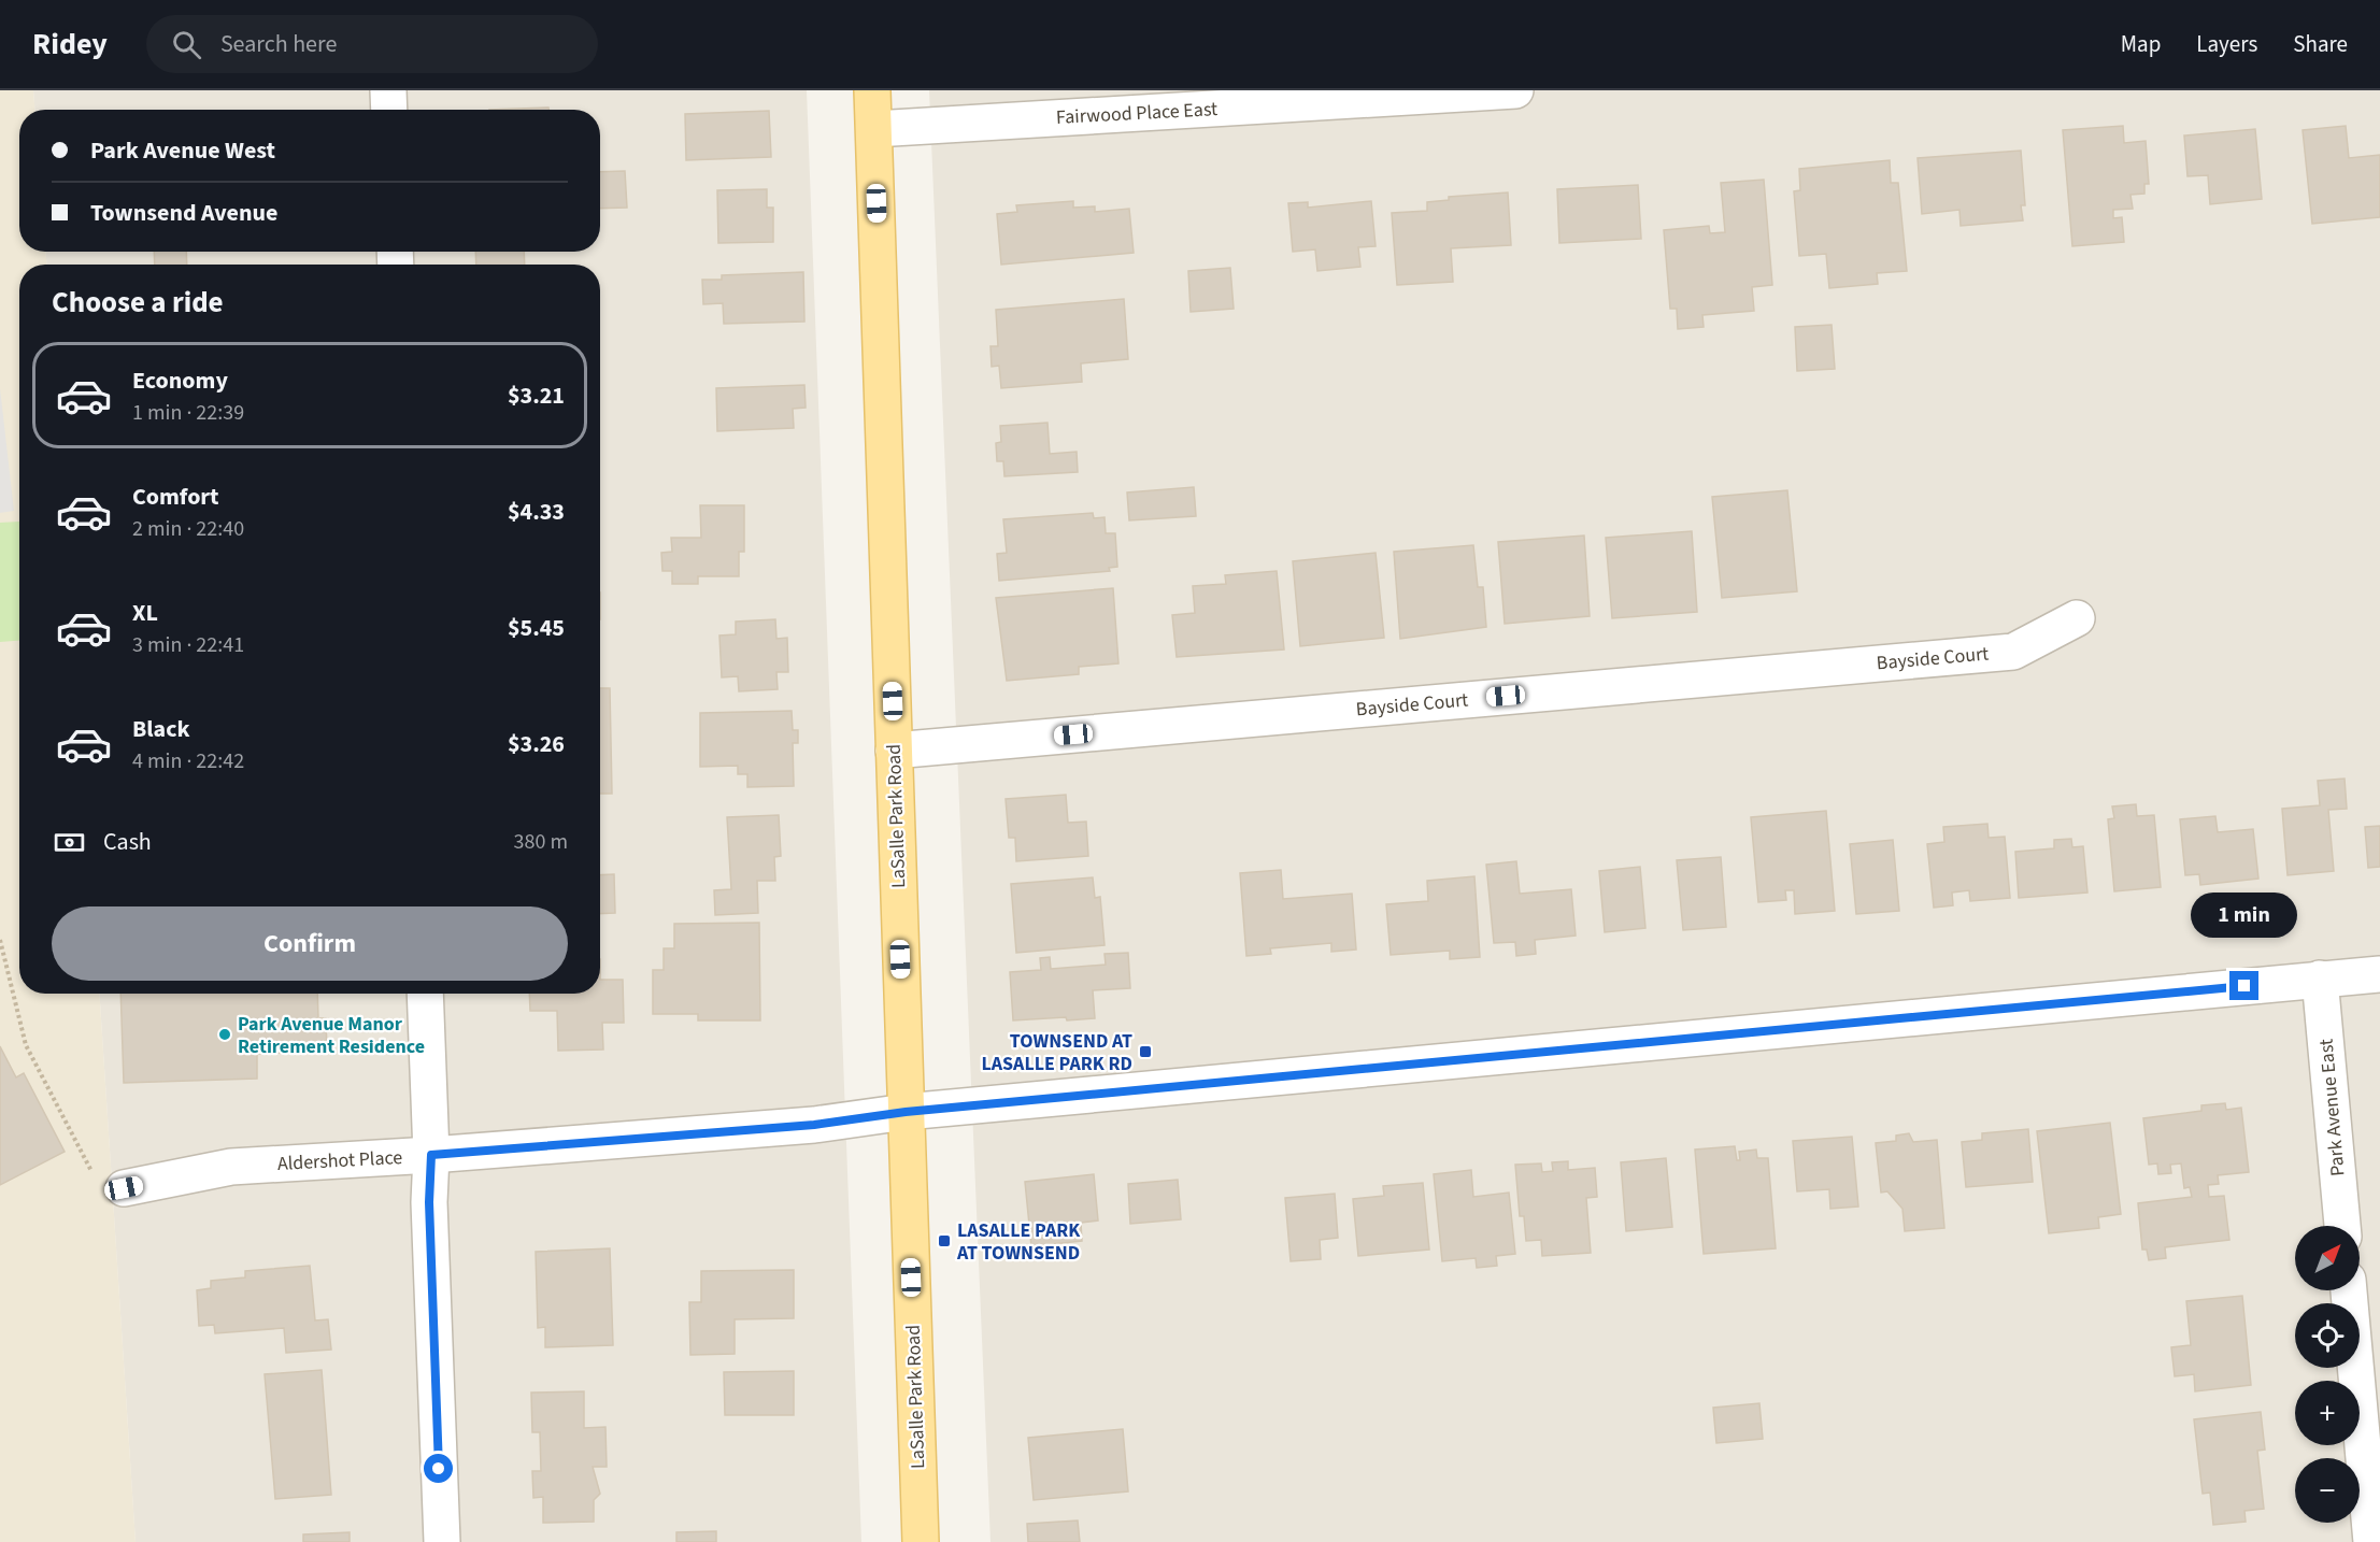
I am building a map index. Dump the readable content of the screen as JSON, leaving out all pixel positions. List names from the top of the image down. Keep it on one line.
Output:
{"streets":{"main road":["LaSalle Park Road"],"street":["Fairwood Place East","Bayside Court","Park Avenue East","Aldershot Place"]},"crossings":[["Fairwood Place East","LaSalle Park Road"],["Bayside Court","LaSalle Park Road"],["LaSalle Park Road","Aldershot Place"],["Park Avenue East","Aldershot Place"]],"places":{"other":["Park Avenue Manor Retirement Residence"],"transit":["TOWNSEND AT LASALLE PARK RD","LASALLE PARK AT TOWNSEND"]},"north":"top right","page":{"header":"Ridey","search":"Search here","nav":["Map","Layers","Share"],"banner":["Park Avenue West","Townsend Avenue"],"heading":"Choose a ride","list":[{"name":"Economy","note":"1 min · 22:39","value":"$3.21"},{"name":"Comfort","note":"2 min · 22:40","value":"$4.33"},{"name":"XL","note":"3 min · 22:41","value":"$5.45"},{"name":"Black","note":"4 min · 22:42","value":"$3.26"}],"pay":["Cash","380 m"],"bubble":"1 min","buttons":"Confirm","map_buttons":["+","−"]}}
